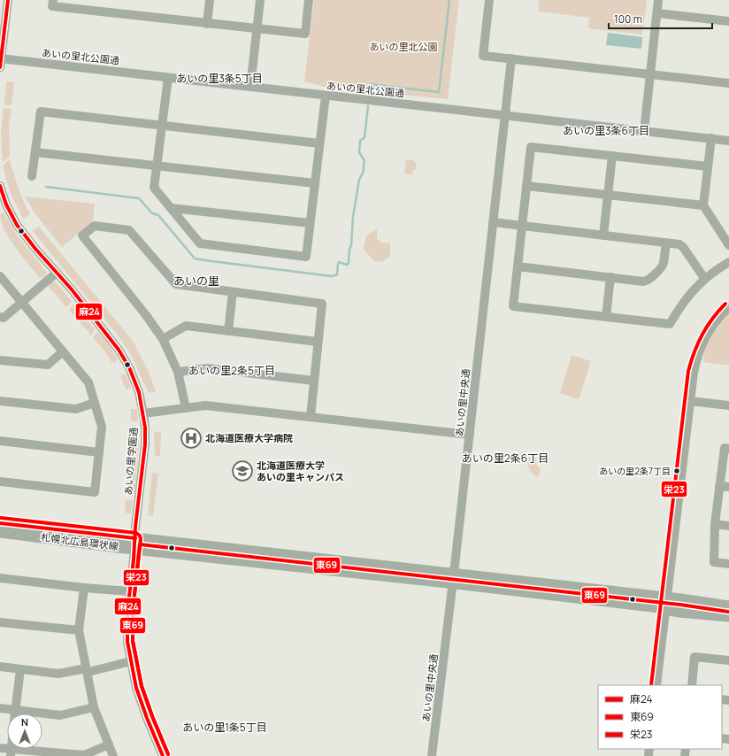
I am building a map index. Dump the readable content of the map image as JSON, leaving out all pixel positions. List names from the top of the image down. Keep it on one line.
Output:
{"streets":{"main road":["札幌北広島環状線"],"street":["あいの里北公園通","あいの里中央通","あいの里学園通"]},"crossings":[["あいの里北公園通","あいの里中央通"],["あいの里中央通","札幌北広島環状線"],["あいの里学園通","札幌北広島環状線"]],"districts":["あいの里3条5丁目","あいの里3条6丁目","あいの里","あいの里2条5丁目","あいの里2条6丁目","あいの里1条5丁目"],"parks":["あいの里北公園"],"places":{"hospital":["北海道医療大学病院"],"school or university":["北海道医療大学 あいの里キャンパス"],"other":["あいの里2条7丁目"]},"lines":["transit line 麻24","transit line 栄23","transit line 東69"],"legend":["麻24","東69","栄23"],"scale_bar":"100 m","north":"top"}
